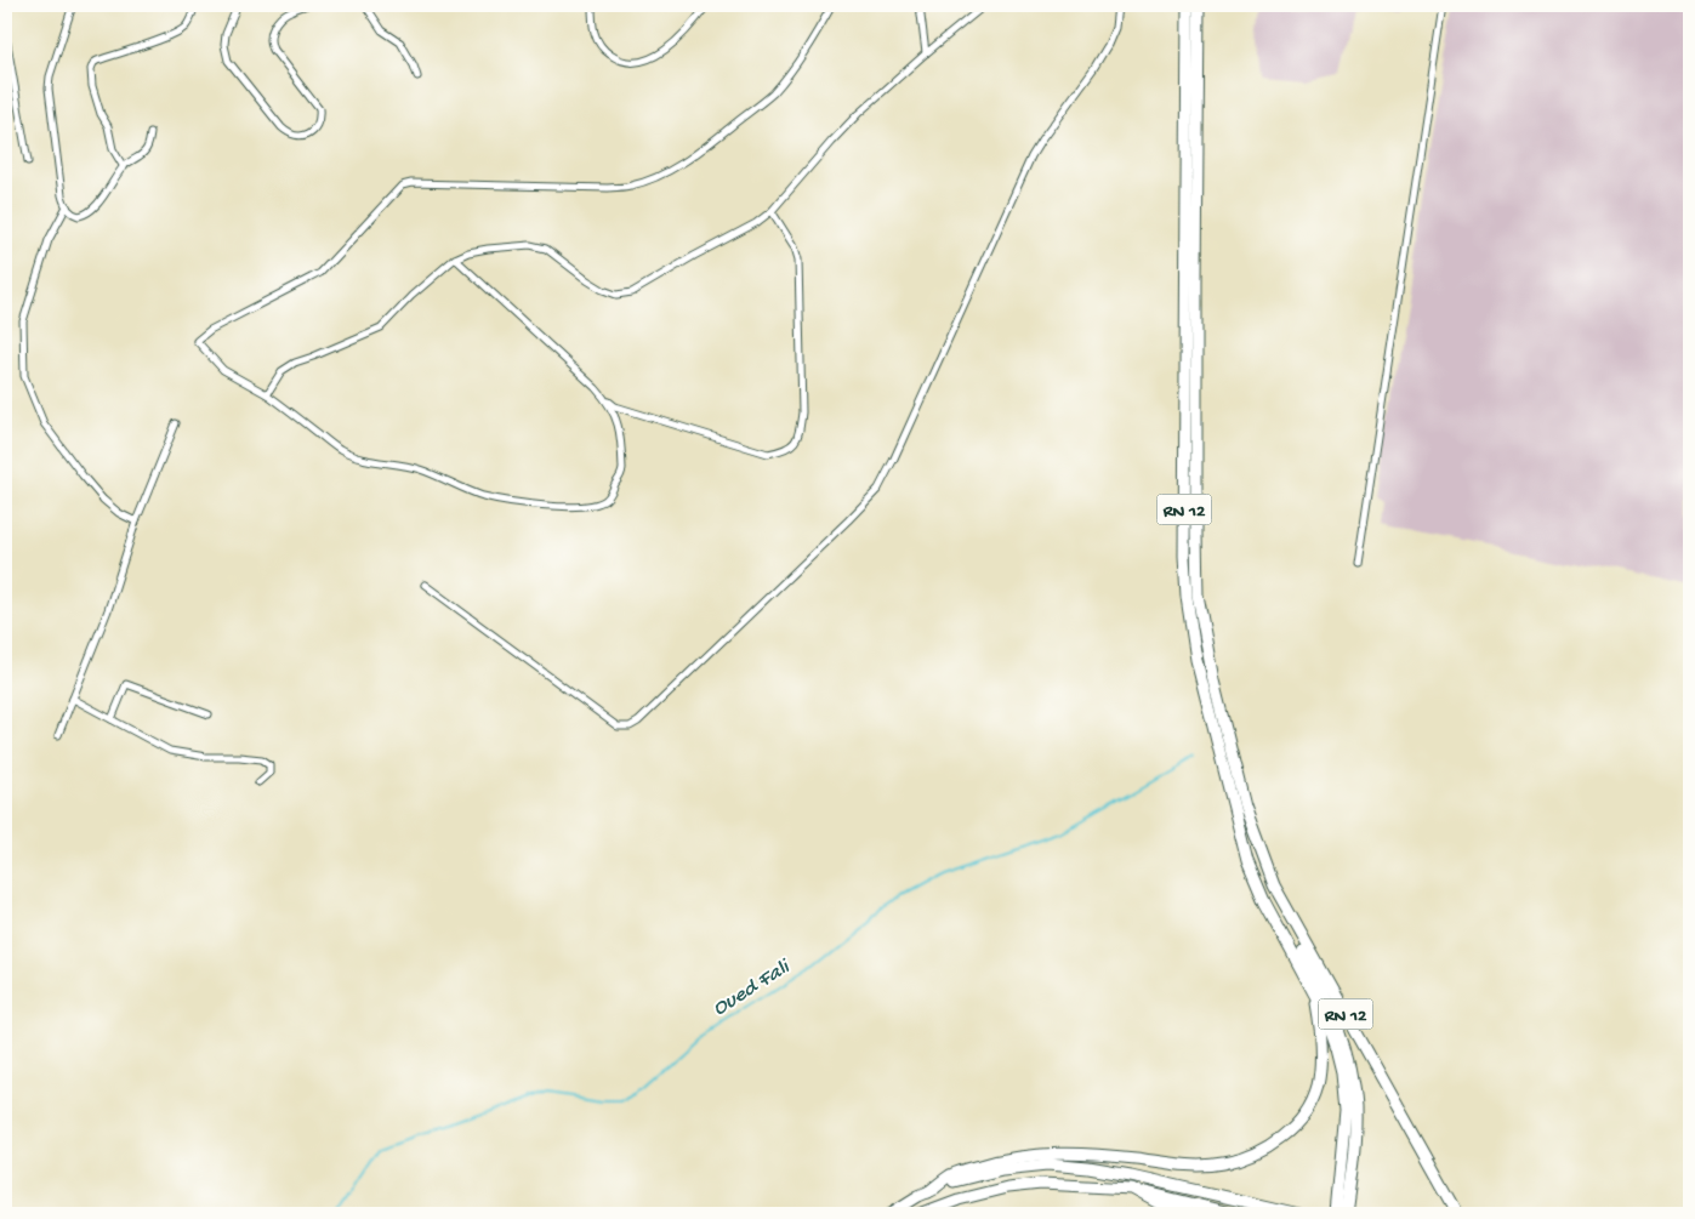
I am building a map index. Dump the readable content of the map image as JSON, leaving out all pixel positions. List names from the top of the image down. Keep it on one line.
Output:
{"streets":{"highway":["RN 12"]},"water":["Oued Fali"]}
